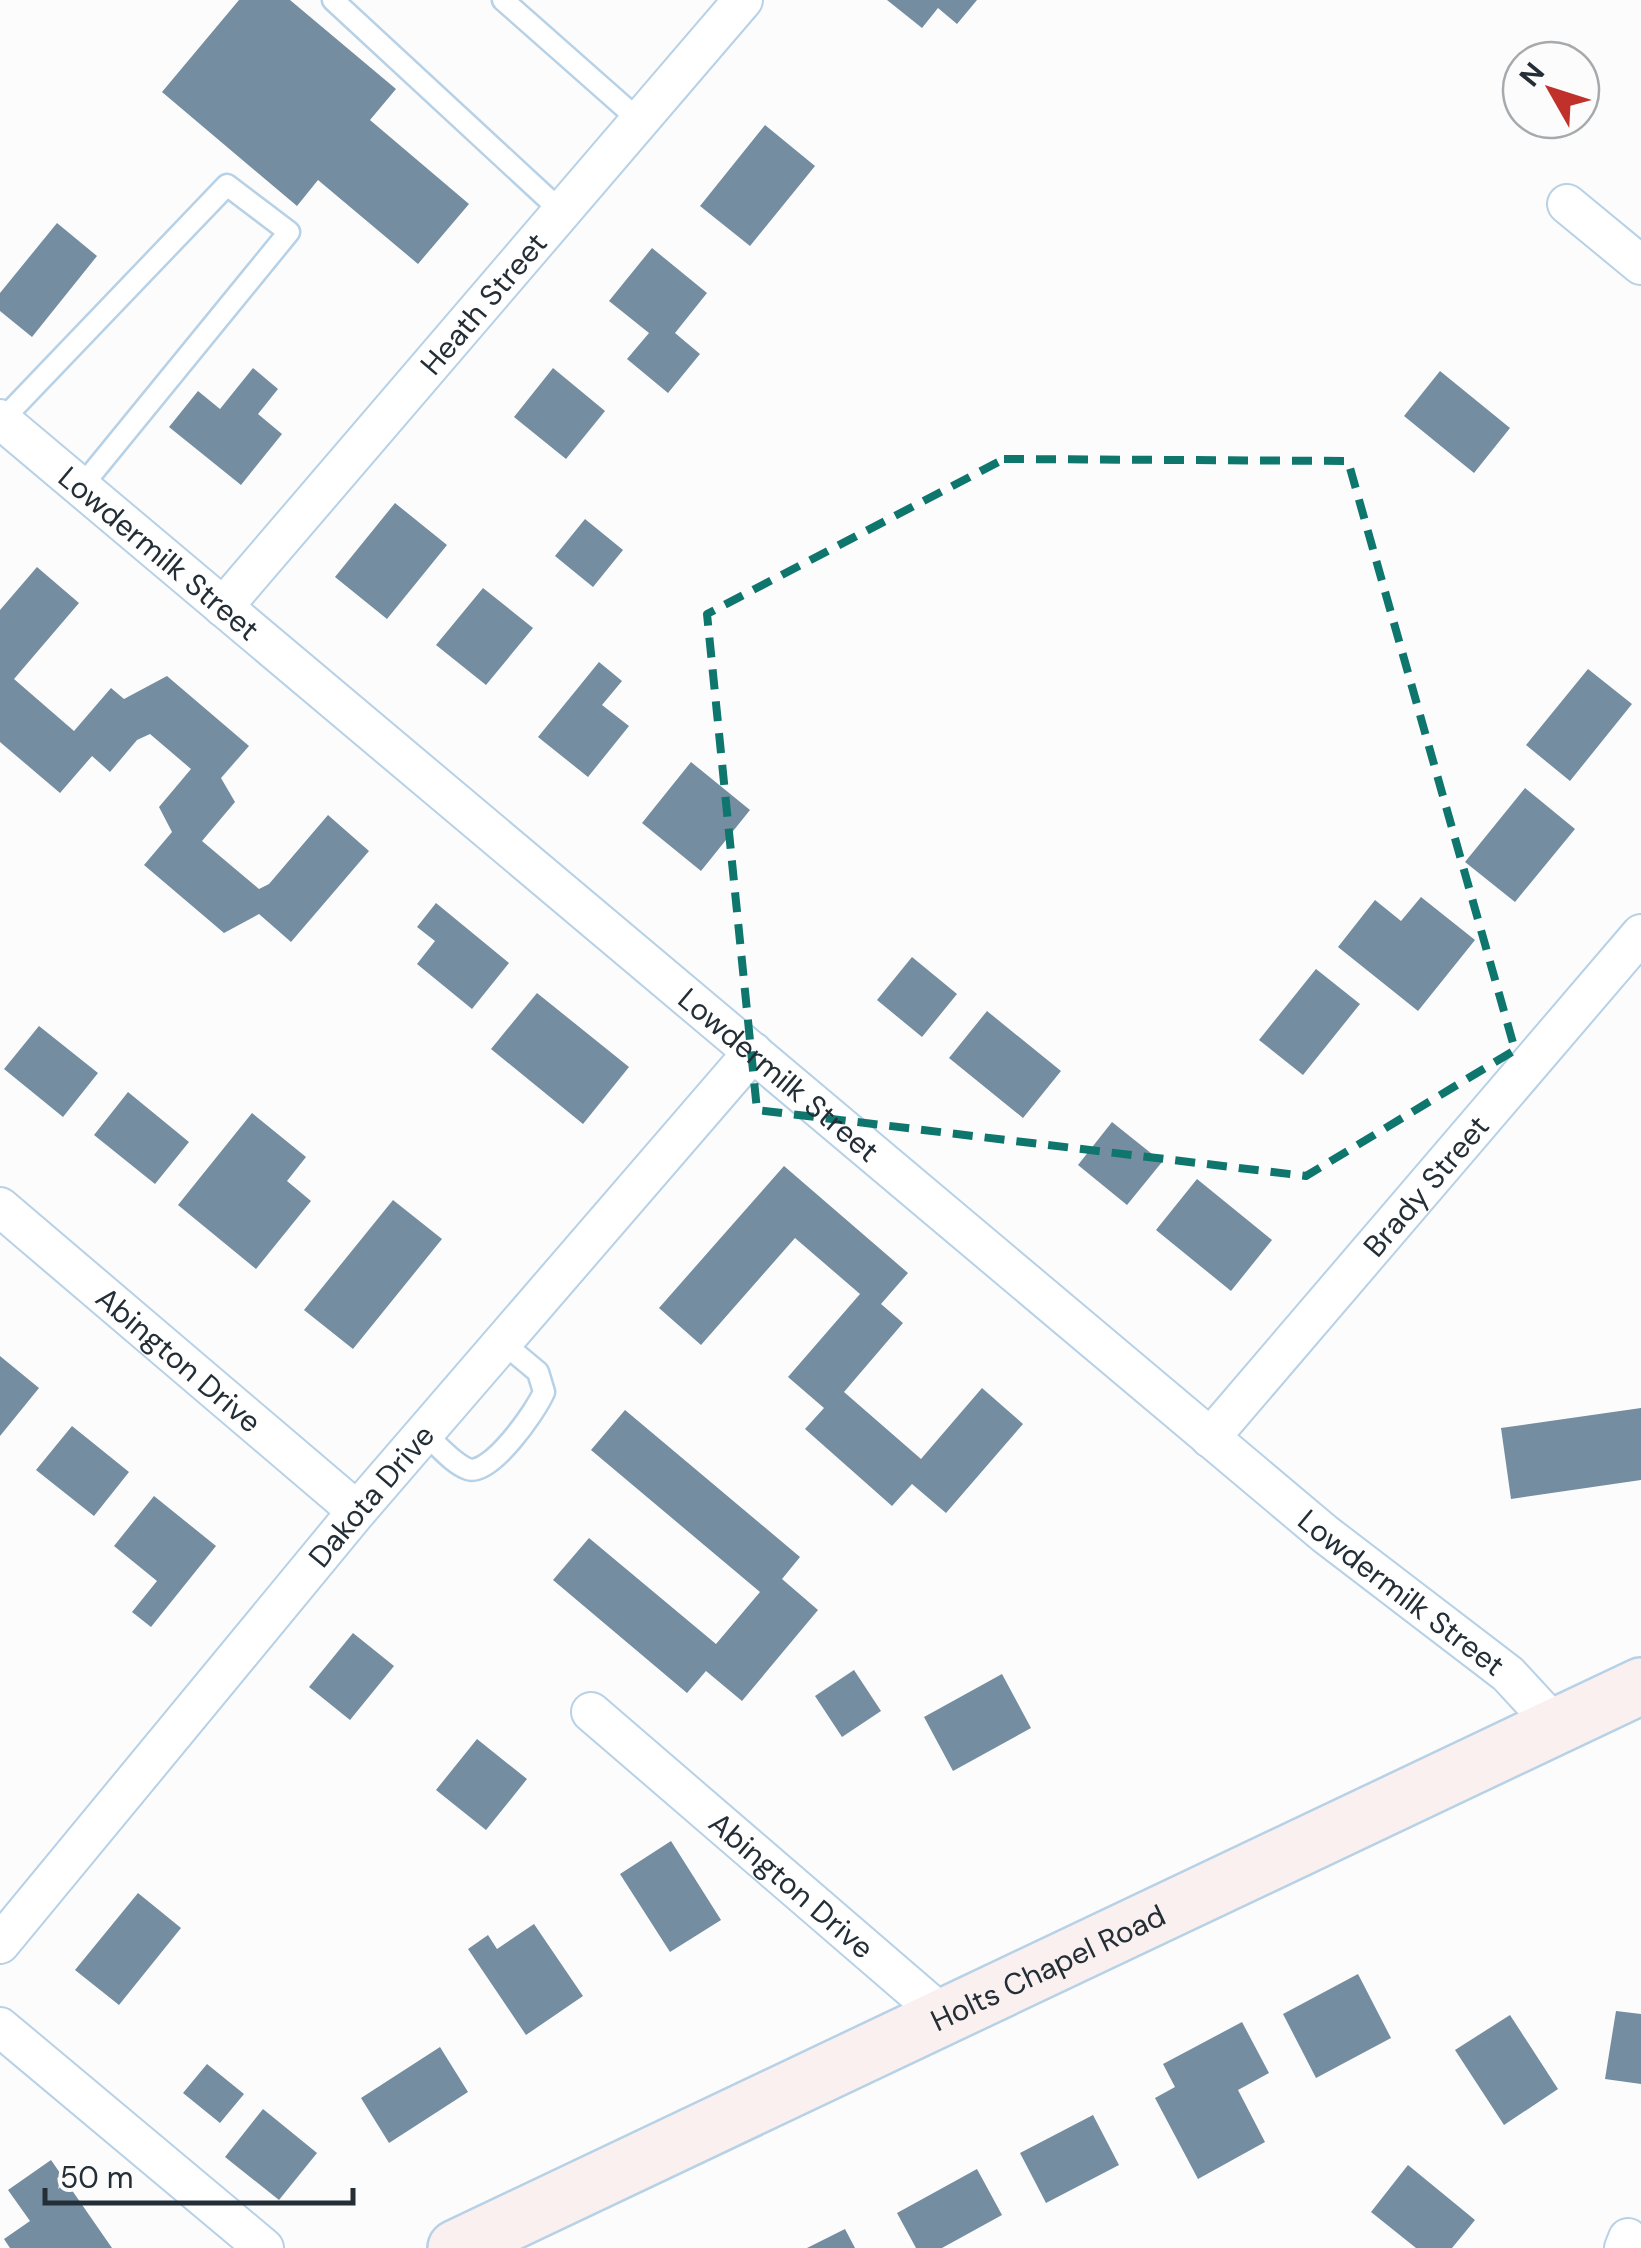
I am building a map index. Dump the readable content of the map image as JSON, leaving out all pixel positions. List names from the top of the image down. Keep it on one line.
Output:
{"streets":{"street":["Heath Street","Lowdermilk Street","Brady Street","Abington Drive","Dakota Drive","Holts Chapel Road"]},"crossings":[["Heath Street","Lowdermilk Street"],["Lowdermilk Street","Brady Street"],["Lowdermilk Street","Dakota Drive"],["Lowdermilk Street","Holts Chapel Road"],["Abington Drive","Dakota Drive"],["Abington Drive","Holts Chapel Road"]],"scale_bar":"50 m","north":"top left"}
